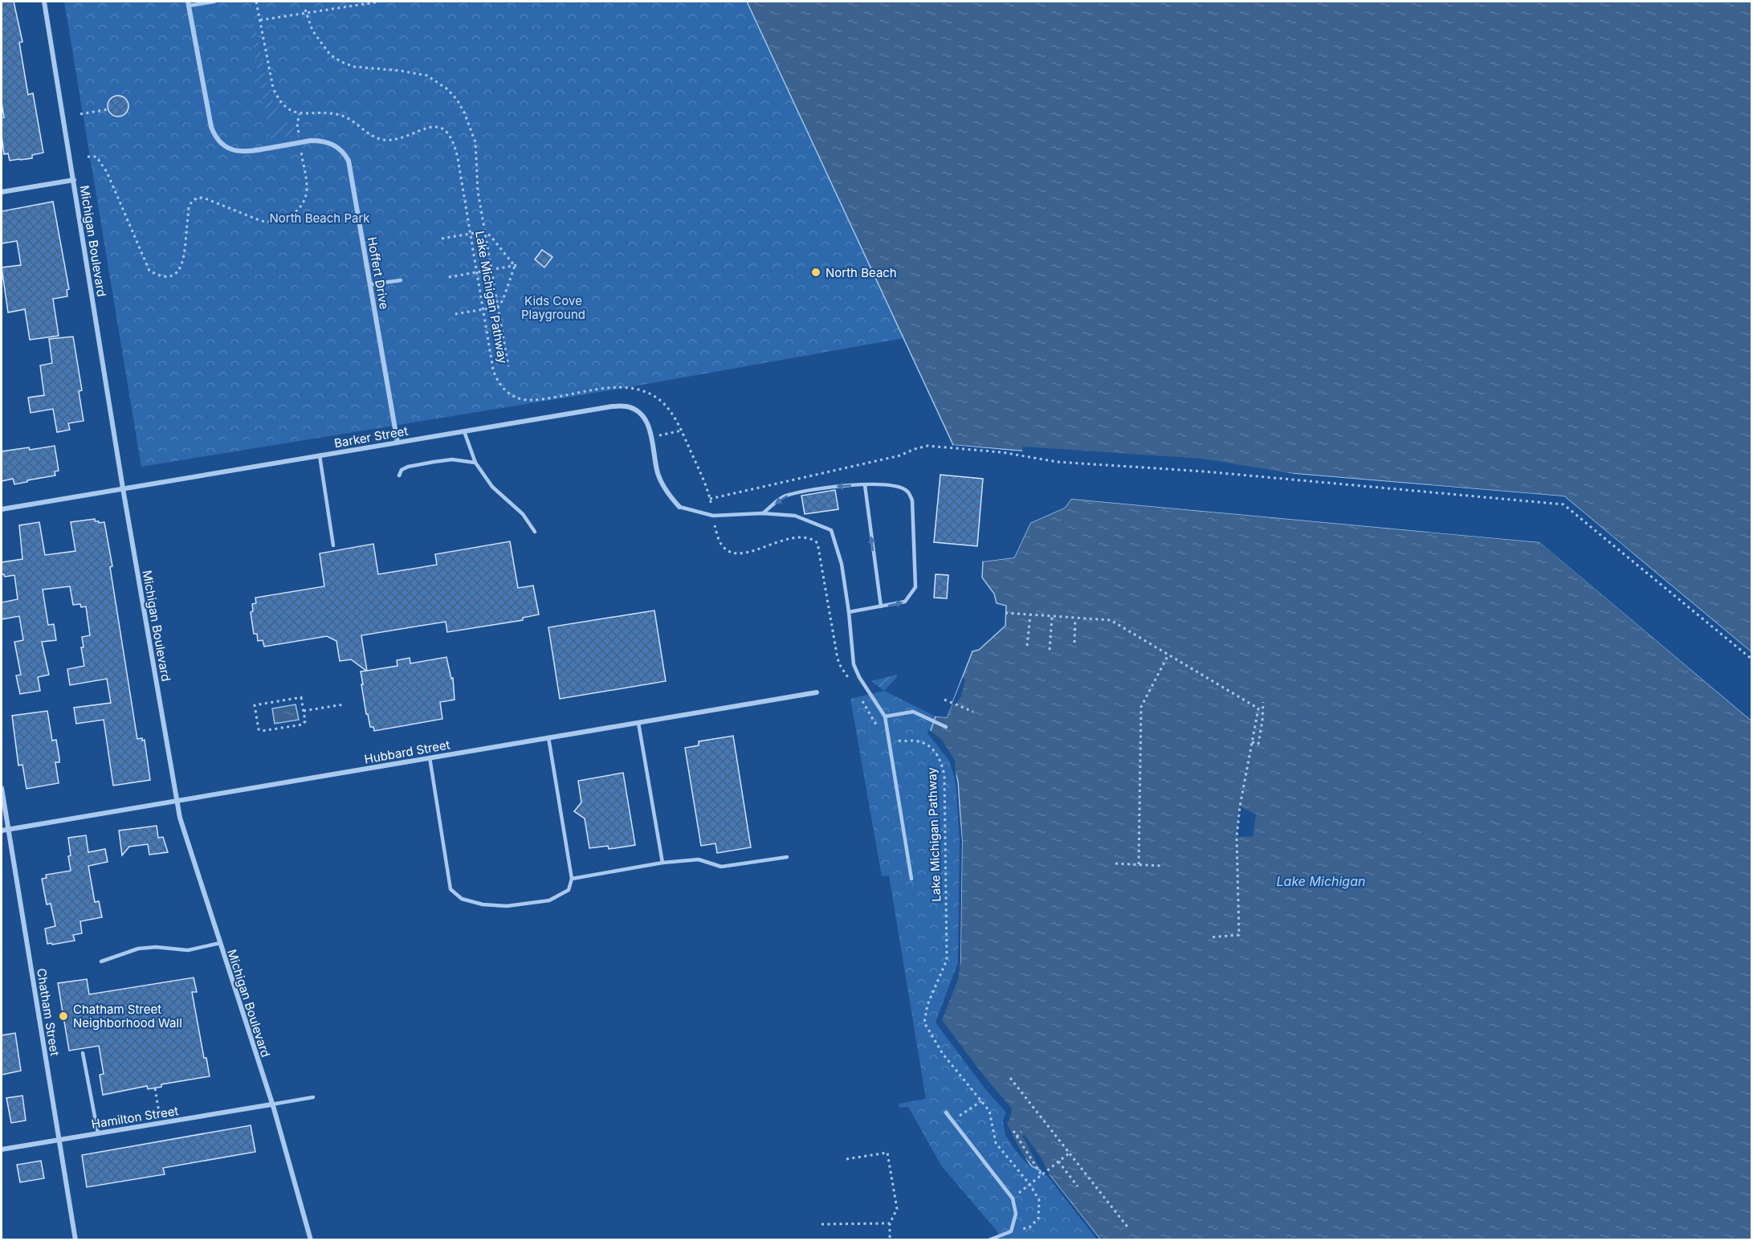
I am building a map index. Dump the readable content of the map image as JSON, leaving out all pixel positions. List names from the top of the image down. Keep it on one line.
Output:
{"streets":{"street":["Michigan Boulevard","Hoffert Drive","Barker Street","Hubbard Street","Chatham Street","Hamilton Street"],"path":["Lake Michigan Pathway"]},"crossings":[["Michigan Boulevard","Barker Street"],["Michigan Boulevard","Hubbard Street"],["Michigan Boulevard","Hamilton Street"],["Hoffert Drive","Barker Street"],["Hubbard Street","Chatham Street"],["Chatham Street","Hamilton Street"]],"water":["Lake Michigan"],"parks":["North Beach Park","Kids Cove Playground"],"places":["North Beach","Chatham Street Neighborhood Wall"]}
